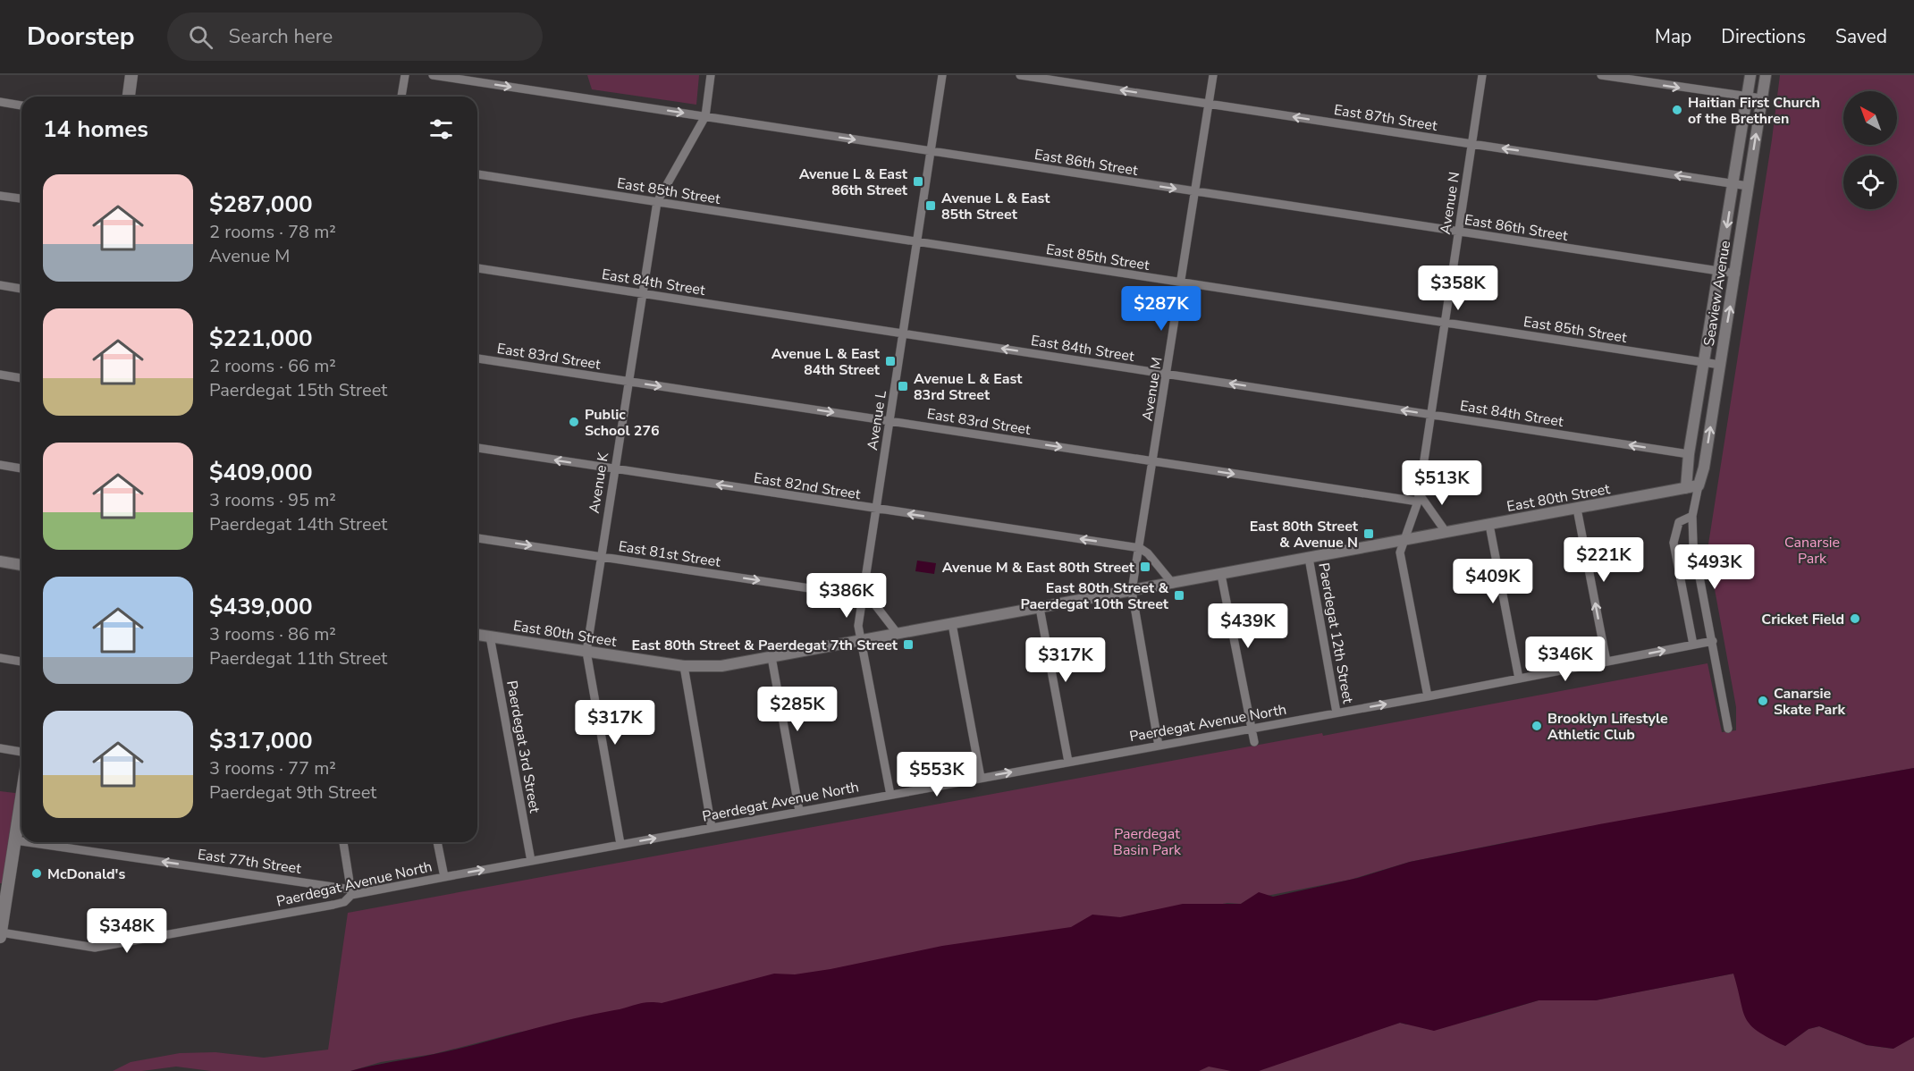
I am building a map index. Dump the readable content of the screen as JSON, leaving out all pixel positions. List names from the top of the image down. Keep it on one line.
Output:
{"streets":{"street":["East 87th Street","East 86th Street","East 85th Street","Avenue N","East 84th Street","Seaview Avenue","East 83rd Street","Avenue M","Avenue L","Avenue K","East 82nd Street","East 80th Street","East 81st Street","Paerdegat 12th Street","Paerdegat Avenue North","Paerdegat 3rd Street","East 77th Street"]},"crossings":[["East 87th Street","Avenue N"],["East 87th Street","Seaview Avenue"],["East 87th Street","Avenue M"],["East 86th Street","Avenue N"],["East 86th Street","Seaview Avenue"],["East 86th Street","Avenue M"],["East 86th Street","Avenue L"],["East 86th Street","Avenue K"],["East 85th Street","Avenue N"],["East 85th Street","Seaview Avenue"],["East 85th Street","Avenue M"],["East 85th Street","Avenue L"],["East 85th Street","Avenue K"],["Avenue N","East 84th Street"],["Avenue N","East 83rd Street"],["Avenue N","East 80th Street"],["Avenue N","Paerdegat Avenue North"],["East 84th Street","Seaview Avenue"],["East 84th Street","Avenue M"],["East 84th Street","Avenue L"],["East 84th Street","Avenue K"],["Seaview Avenue","East 80th Street"],["Seaview Avenue","Paerdegat Avenue North"],["East 83rd Street","Avenue M"],["East 83rd Street","Avenue L"],["East 83rd Street","Avenue K"],["Avenue M","East 82nd Street"],["Avenue M","East 80th Street"],["Avenue L","East 82nd Street"],["Avenue L","East 80th Street"],["Avenue L","East 81st Street"],["Avenue L","Paerdegat Avenue North"],["Avenue K","East 82nd Street"],["Avenue K","East 80th Street"],["Avenue K","East 81st Street"],["Avenue K","Paerdegat Avenue North"],["East 80th Street","Paerdegat 12th Street"],["East 80th Street","Paerdegat 3rd Street"],["Paerdegat 12th Street","Paerdegat Avenue North"],["Paerdegat Avenue North","Paerdegat 3rd Street"],["Paerdegat Avenue North","East 77th Street"]],"one_way":["East 87th Street","East 86th Street","East 84th Street","East 83rd Street","East 82nd Street","East 81st Street","East 77th Street"],"parks":["Canarsie Park","Paerdegat Basin Park"],"places":{"other":["Haitian First Church of the Brethren","Public School 276","Cricket Field","Canarsie Skate Park","Brooklyn Lifestyle Athletic Club","McDonald's"],"transit":["Avenue L & East 86th Street","Avenue L & East 85th Street","Avenue L & East 84th Street","Avenue L & East 83rd Street","East 80th Street & Avenue N","Avenue M & East 80th Street","East 80th Street & Paerdegat 10th Street","East 80th Street & Paerdegat 7th Street"]},"north":"top left","page":{"header":"Doorstep","search":"Search here","nav":["Map","Directions","Saved"],"heading":"14 homes","list":[{"name":"$287,000","note":"2 rooms · 78 m² · Avenue M"},{"name":"$221,000","note":"2 rooms · 66 m² · Paerdegat 15th Street"},{"name":"$409,000","note":"3 rooms · 95 m² · Paerdegat 14th Street"},{"name":"$439,000","note":"3 rooms · 86 m² · Paerdegat 11th Street"},{"name":"$317,000","note":"3 rooms · 77 m² · Paerdegat 9th Street"}],"price":["$358K","$287K","$513K","$221K","$493K","$409K","$386K","$439K","$346K","$317K","$285K","$317K","$553K","$348K"]}}
